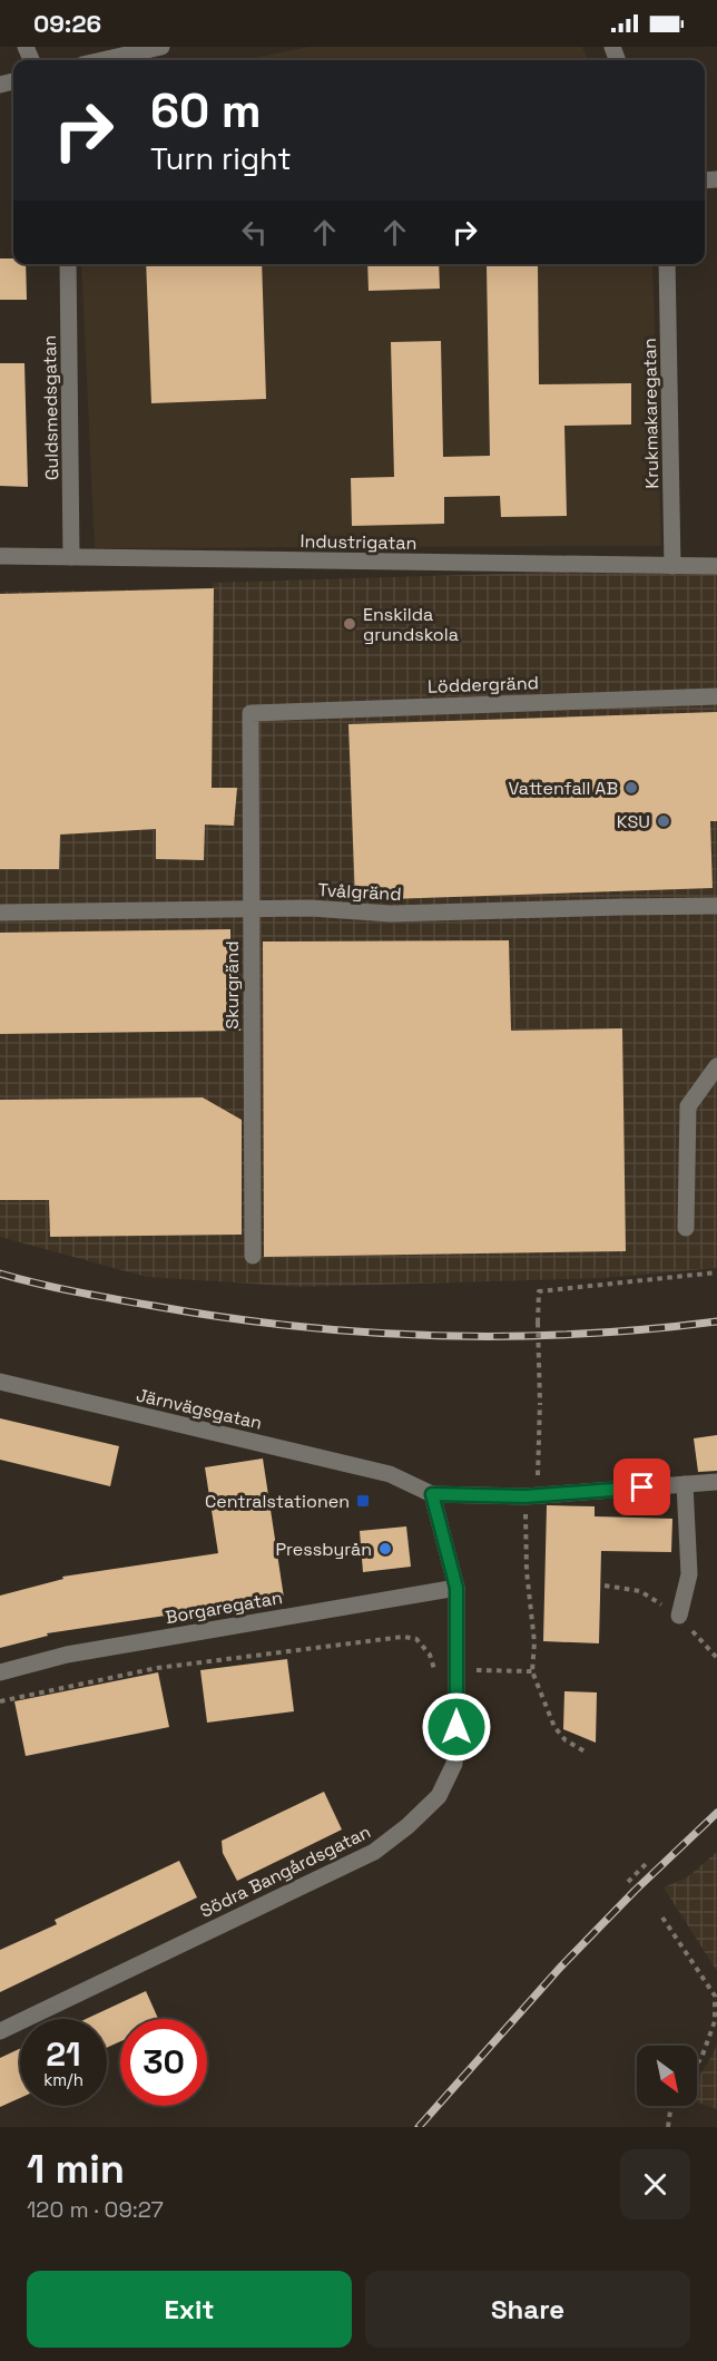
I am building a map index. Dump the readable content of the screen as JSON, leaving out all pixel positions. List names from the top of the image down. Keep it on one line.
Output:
{"streets":{"street":["Guldsmedsgatan","Krukmakaregatan","Industrigatan","Löddergränd","Tvålgränd","Skurgränd","Järnvägsgatan","Borgaregatan","Södra Bangårdsgatan"]},"crossings":[["Guldsmedsgatan","Industrigatan"],["Krukmakaregatan","Industrigatan"],["Löddergränd","Skurgränd"],["Tvålgränd","Skurgränd"],["Järnvägsgatan","Södra Bangårdsgatan"],["Borgaregatan","Södra Bangårdsgatan"]],"places":{"other":["Enskilda grundskola","Vattenfall AB","KSU","Pressbyrån"],"transit":["Centralstationen"]},"north":"bottom right","page":{"status":"09:26","turn":["60 m","Turn right"],"speed":"21 km/h","limit":"30","heading":["1 min","120 m · 09:27"],"buttons":["Exit","Share"]}}
